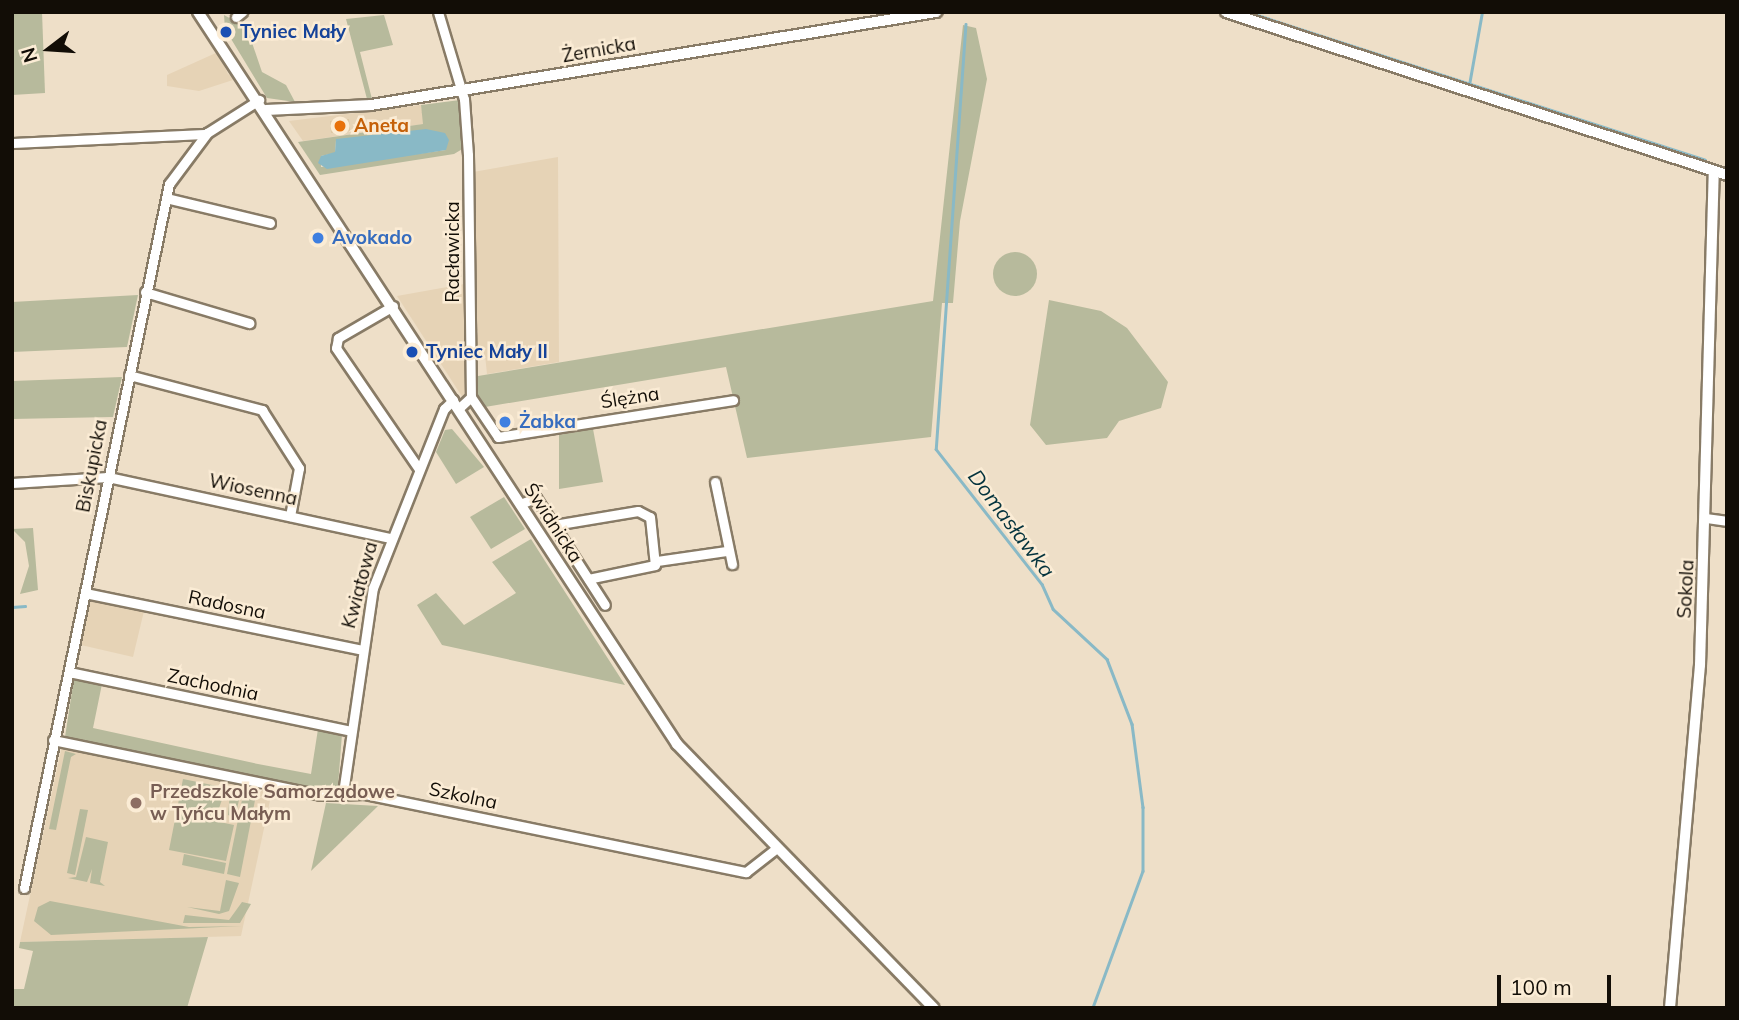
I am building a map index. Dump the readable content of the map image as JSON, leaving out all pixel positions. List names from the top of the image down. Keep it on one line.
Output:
{"streets":{"street":["Żernicka","Racławicka","Ślężna","Biskupicka","Wiosenna","Świdnicka","Kwiatowa","Sokola","Radosna","Zachodnia","Szkolna"]},"crossings":[["Żernicka","Racławicka"],["Żernicka","Świdnicka"],["Racławicka","Ślężna"],["Biskupicka","Wiosenna"],["Biskupicka","Świdnicka"],["Biskupicka","Radosna"],["Biskupicka","Zachodnia"],["Biskupicka","Szkolna"],["Wiosenna","Kwiatowa"],["Świdnicka","Kwiatowa"],["Świdnicka","Szkolna"],["Kwiatowa","Radosna"],["Kwiatowa","Zachodnia"],["Kwiatowa","Szkolna"]],"water":["Domasławka"],"places":["Tyniec Mały","Aneta","Avokado","Tyniec Mały II","Żabka","Przedszkole Samorządowe w Tyńcu Małym"],"scale_bar":"100 m","north":"left"}
